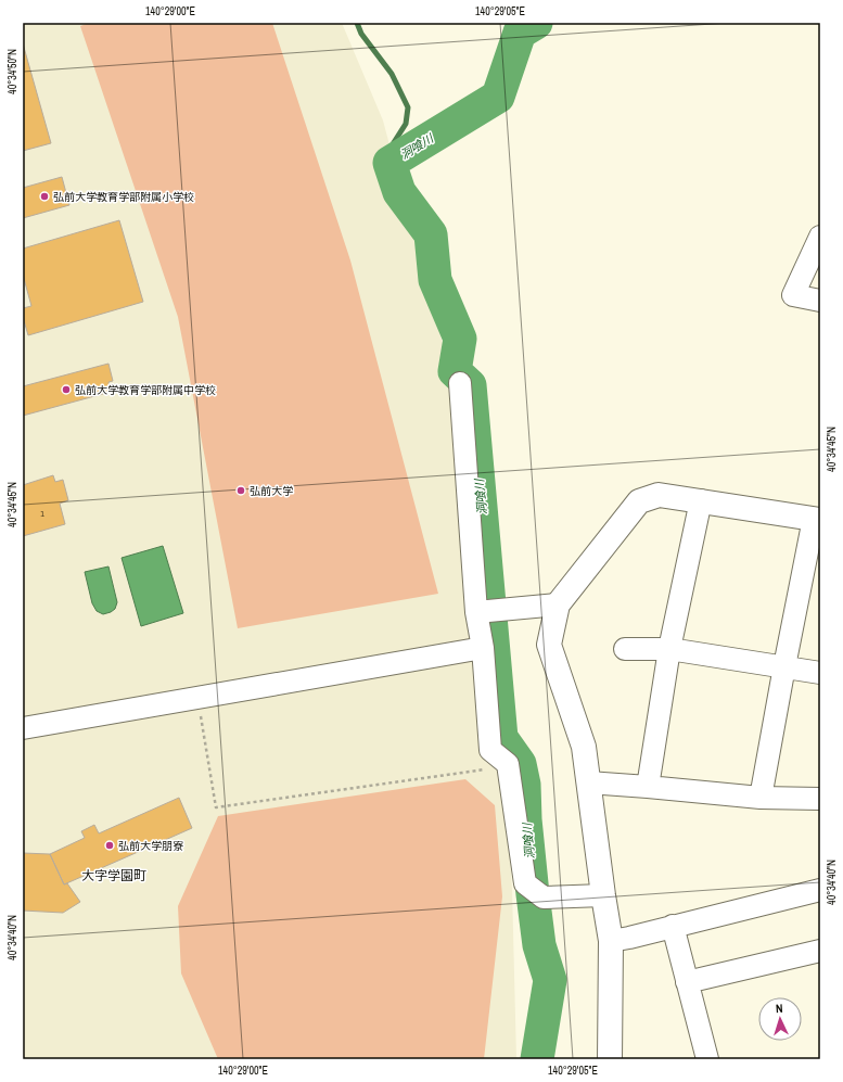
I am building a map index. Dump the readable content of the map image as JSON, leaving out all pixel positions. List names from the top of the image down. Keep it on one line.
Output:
{"districts":["大字学園町"],"water":["洞喰川"],"places":["弘前大学教育学部附属小学校","弘前大学教育学部附属中学校","弘前大学","弘前大学朋寮"],"house_numbers":["1"],"north":"top","coordinates":["140°29'00\"E","140°29'05\"E","40°34'50\"N","40°34'45\"N","40°34'40\"N"]}
